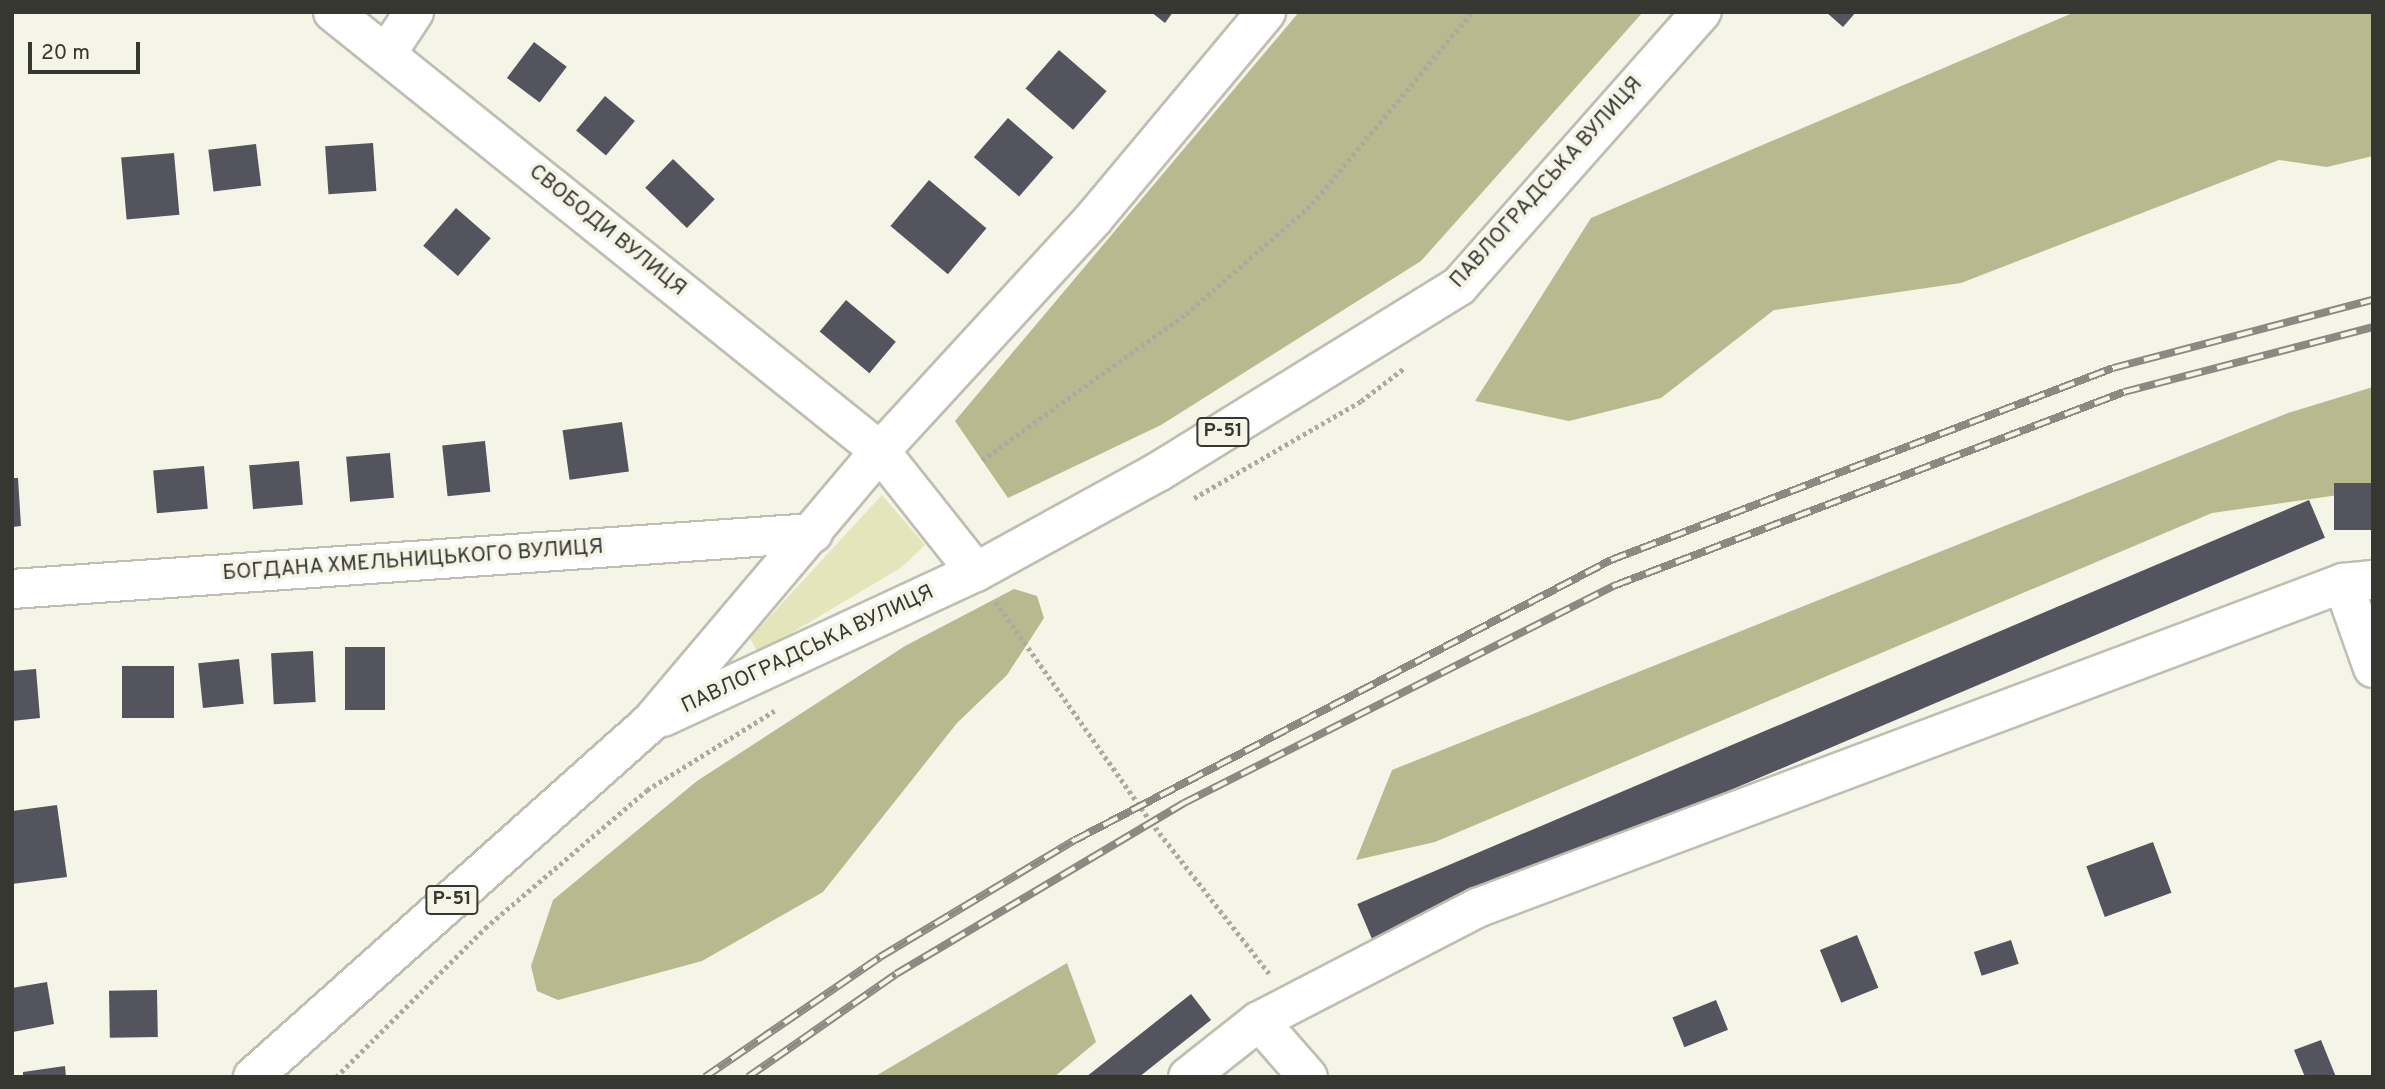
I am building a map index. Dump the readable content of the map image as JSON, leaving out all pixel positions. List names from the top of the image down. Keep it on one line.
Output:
{"streets":{"main road":["ПАВЛОГРАДСЬКА ВУЛИЦЯ","СВОБОДИ ВУЛИЦЯ","Р-51","БОГДАНА ХМЕЛЬНИЦЬКОГО ВУЛИЦЯ"]},"crossings":[["ПАВЛОГРАДСЬКА ВУЛИЦЯ","СВОБОДИ ВУЛИЦЯ"],["ПАВЛОГРАДСЬКА ВУЛИЦЯ","Р-51"],["ПАВЛОГРАДСЬКА ВУЛИЦЯ","БОГДАНА ХМЕЛЬНИЦЬКОГО ВУЛИЦЯ"]],"scale_bar":"20 m"}
